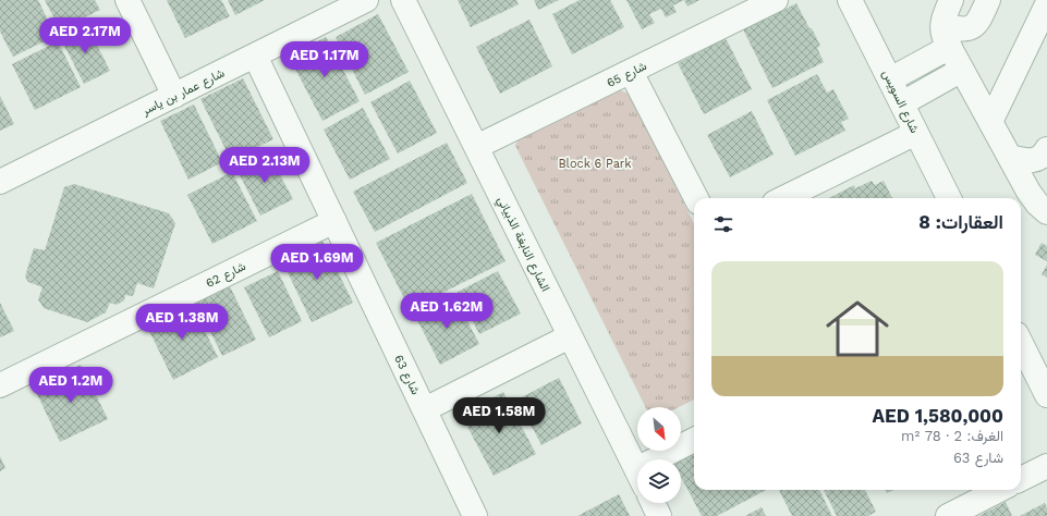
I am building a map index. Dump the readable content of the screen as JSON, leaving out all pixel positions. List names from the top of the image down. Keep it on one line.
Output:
{"streets":{"street":["شارع 65","شارع عمار بن ياسر","شارع السويس","الشارع النابغة الذبياني","شارع 62","شارع 63"]},"crossings":[["شارع 65","الشارع النابغة الذبياني"],["شارع عمار بن ياسر","شارع 63"],["الشارع النابغة الذبياني","شارع 63"],["شارع 62","شارع 63"]],"parks":["Block 6 Park"],"north":"bottom right","page":{"price":["AED 2.17M","AED 1.17M","AED 2.13M","AED 1.69M","AED 1.62M","AED 1.38M","AED 1.2M","AED 1.58M"],"heading":"العقارات: 8","list":[{"name":"AED 1,580,000","note":"الغرف: 2 · 78 m² · شارع 63"}]}}
